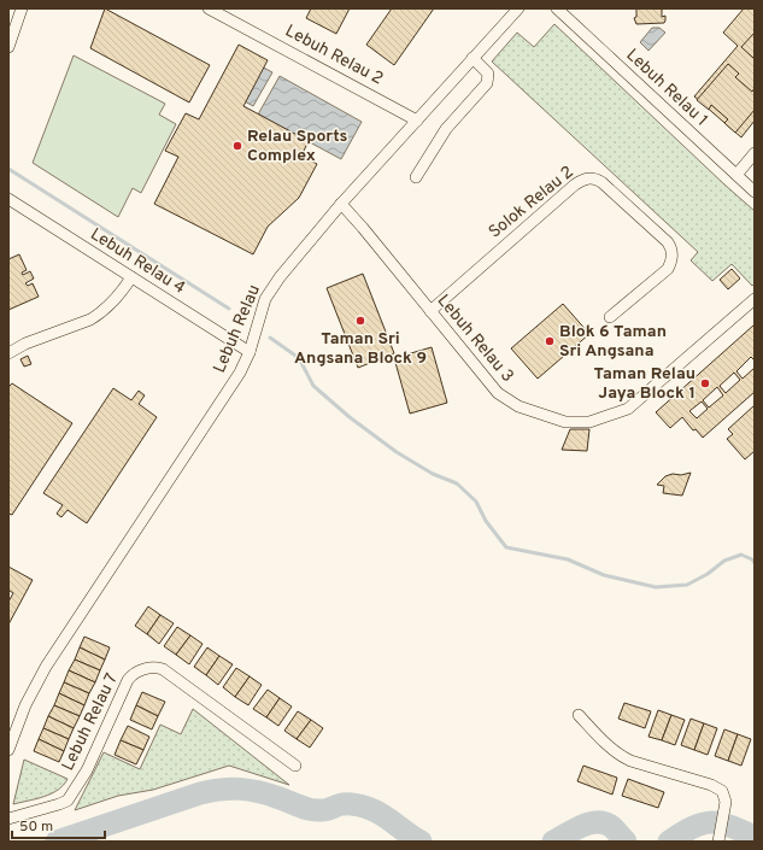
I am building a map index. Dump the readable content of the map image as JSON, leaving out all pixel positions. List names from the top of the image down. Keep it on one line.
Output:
{"streets":{"street":["Lebuh Relau 2","Lebuh Relau 1","Solok Relau 2","Lebuh Relau 4","Lebuh Relau","Lebuh Relau 3","Lebuh Relau 7"]},"crossings":[["Lebuh Relau 2","Lebuh Relau"],["Solok Relau 2","Lebuh Relau 3"],["Lebuh Relau 4","Lebuh Relau"],["Lebuh Relau","Lebuh Relau 3"]],"places":["Relau Sports Complex","Taman Sri Angsana Block 9","Blok 6 Taman Sri Angsana","Taman Relau Jaya Block 1"],"scale_bar":"50 m"}
